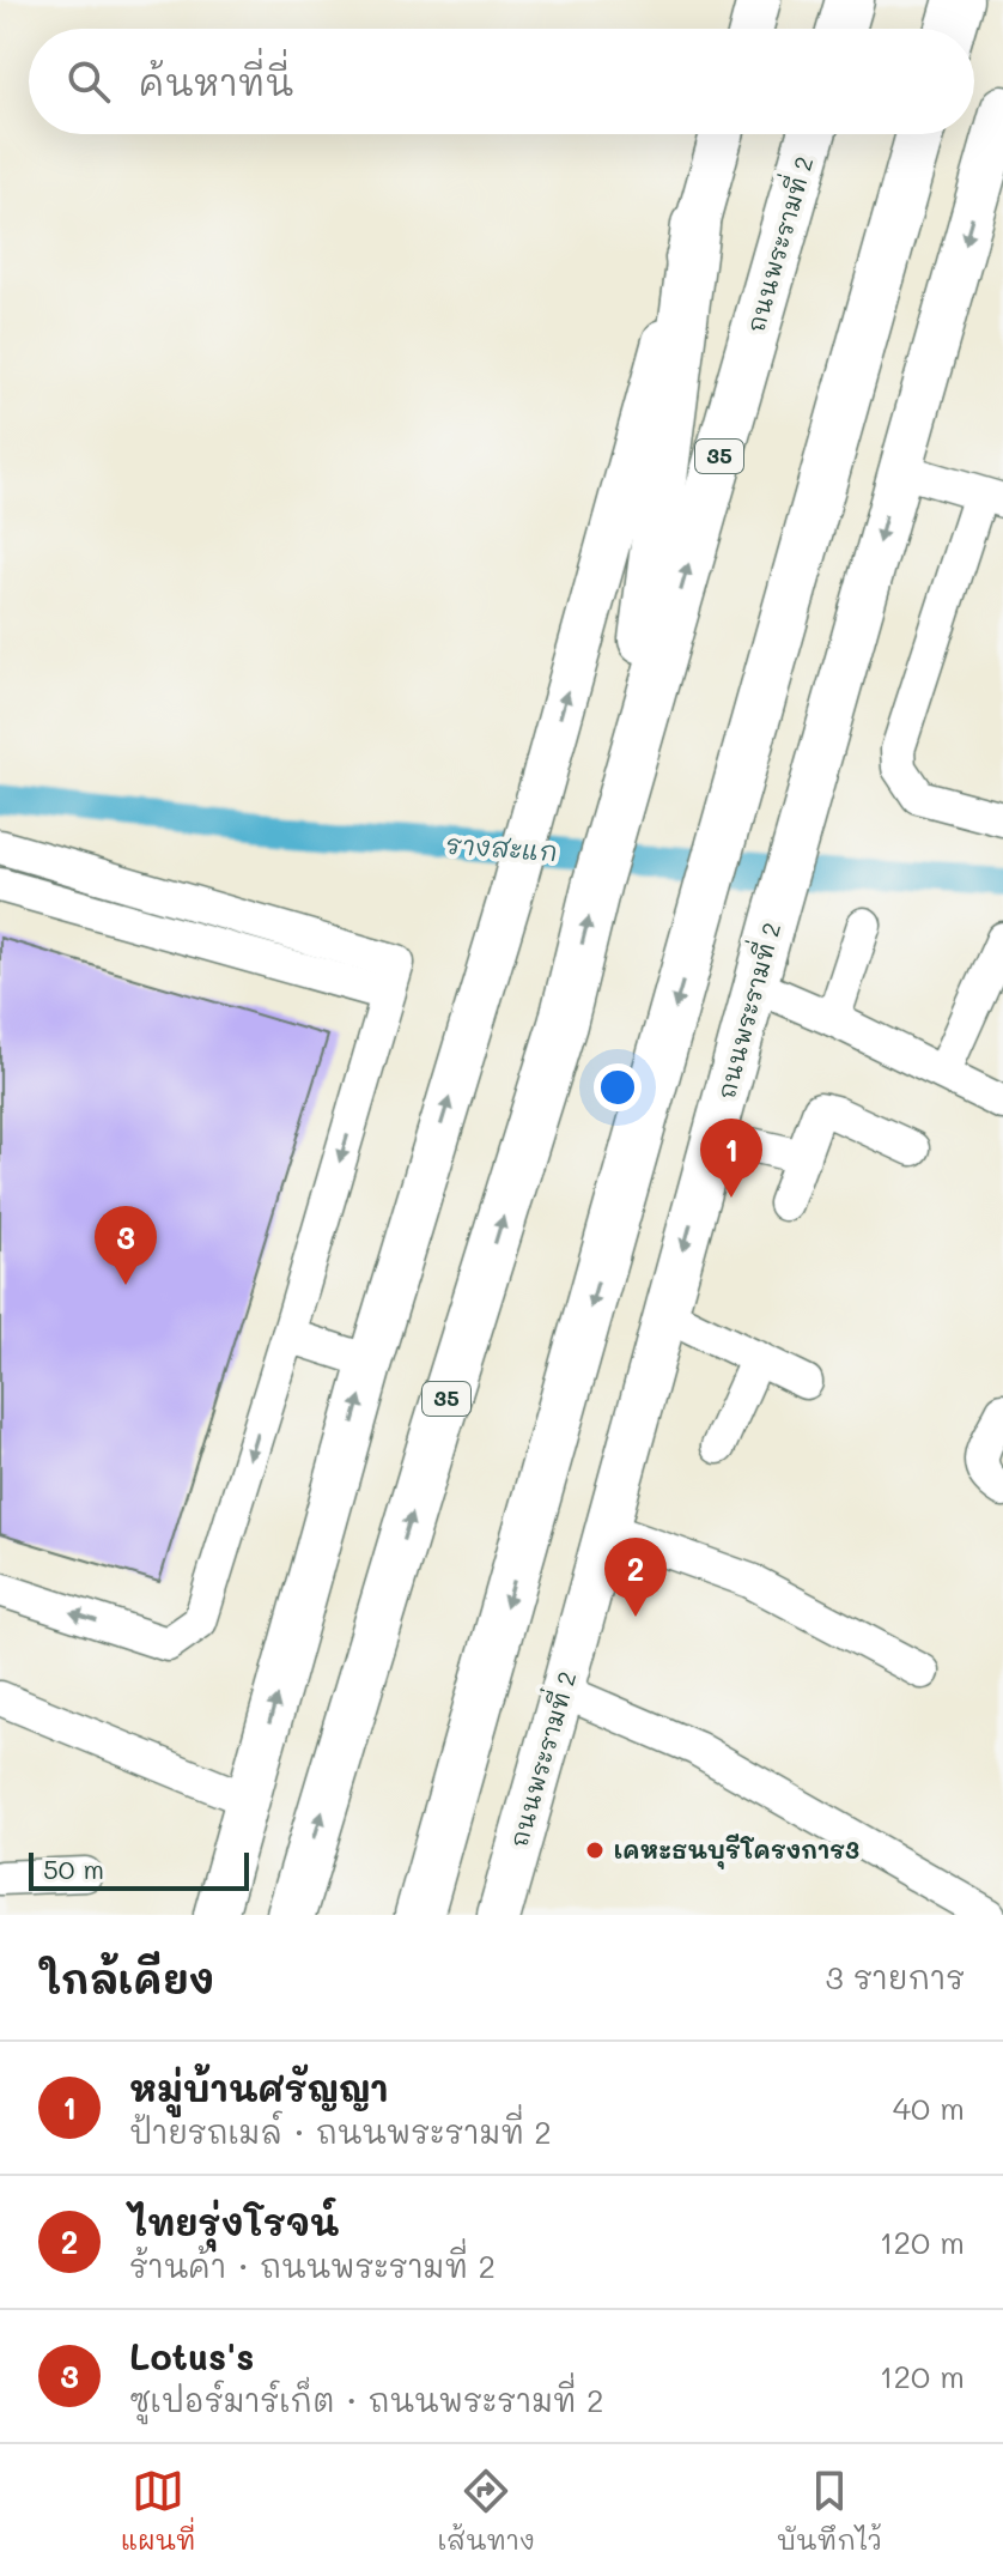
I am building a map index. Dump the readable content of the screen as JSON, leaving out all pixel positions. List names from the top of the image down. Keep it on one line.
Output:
{"streets":{"highway":["ถนนพระรามที่ 2","35"]},"water":["รางสะแก"],"places":["เคหะธนบุรีโครงการ3"],"scale_bar":"50 m","page":{"search":"ค้นหาที่นี่","pins":["1","3","2"],"scale":"50 m","heading":["ใกล้เคียง","3 รายการ"],"list":[{"mark":"1","name":"หมู่บ้านศรัญญา","note":"ป้ายรถเมล์ · ถนนพระรามที่ 2","value":"40 m"},{"mark":"2","name":"ไทยรุ่งโรจน์","note":"ร้านค้า · ถนนพระรามที่ 2","value":"120 m"},{"mark":"3","name":"Lotus's","note":"ซูเปอร์มาร์เก็ต · ถนนพระรามที่ 2","value":"120 m"}],"nav":["แผนที่","เส้นทาง","บันทึกไว้"]}}
